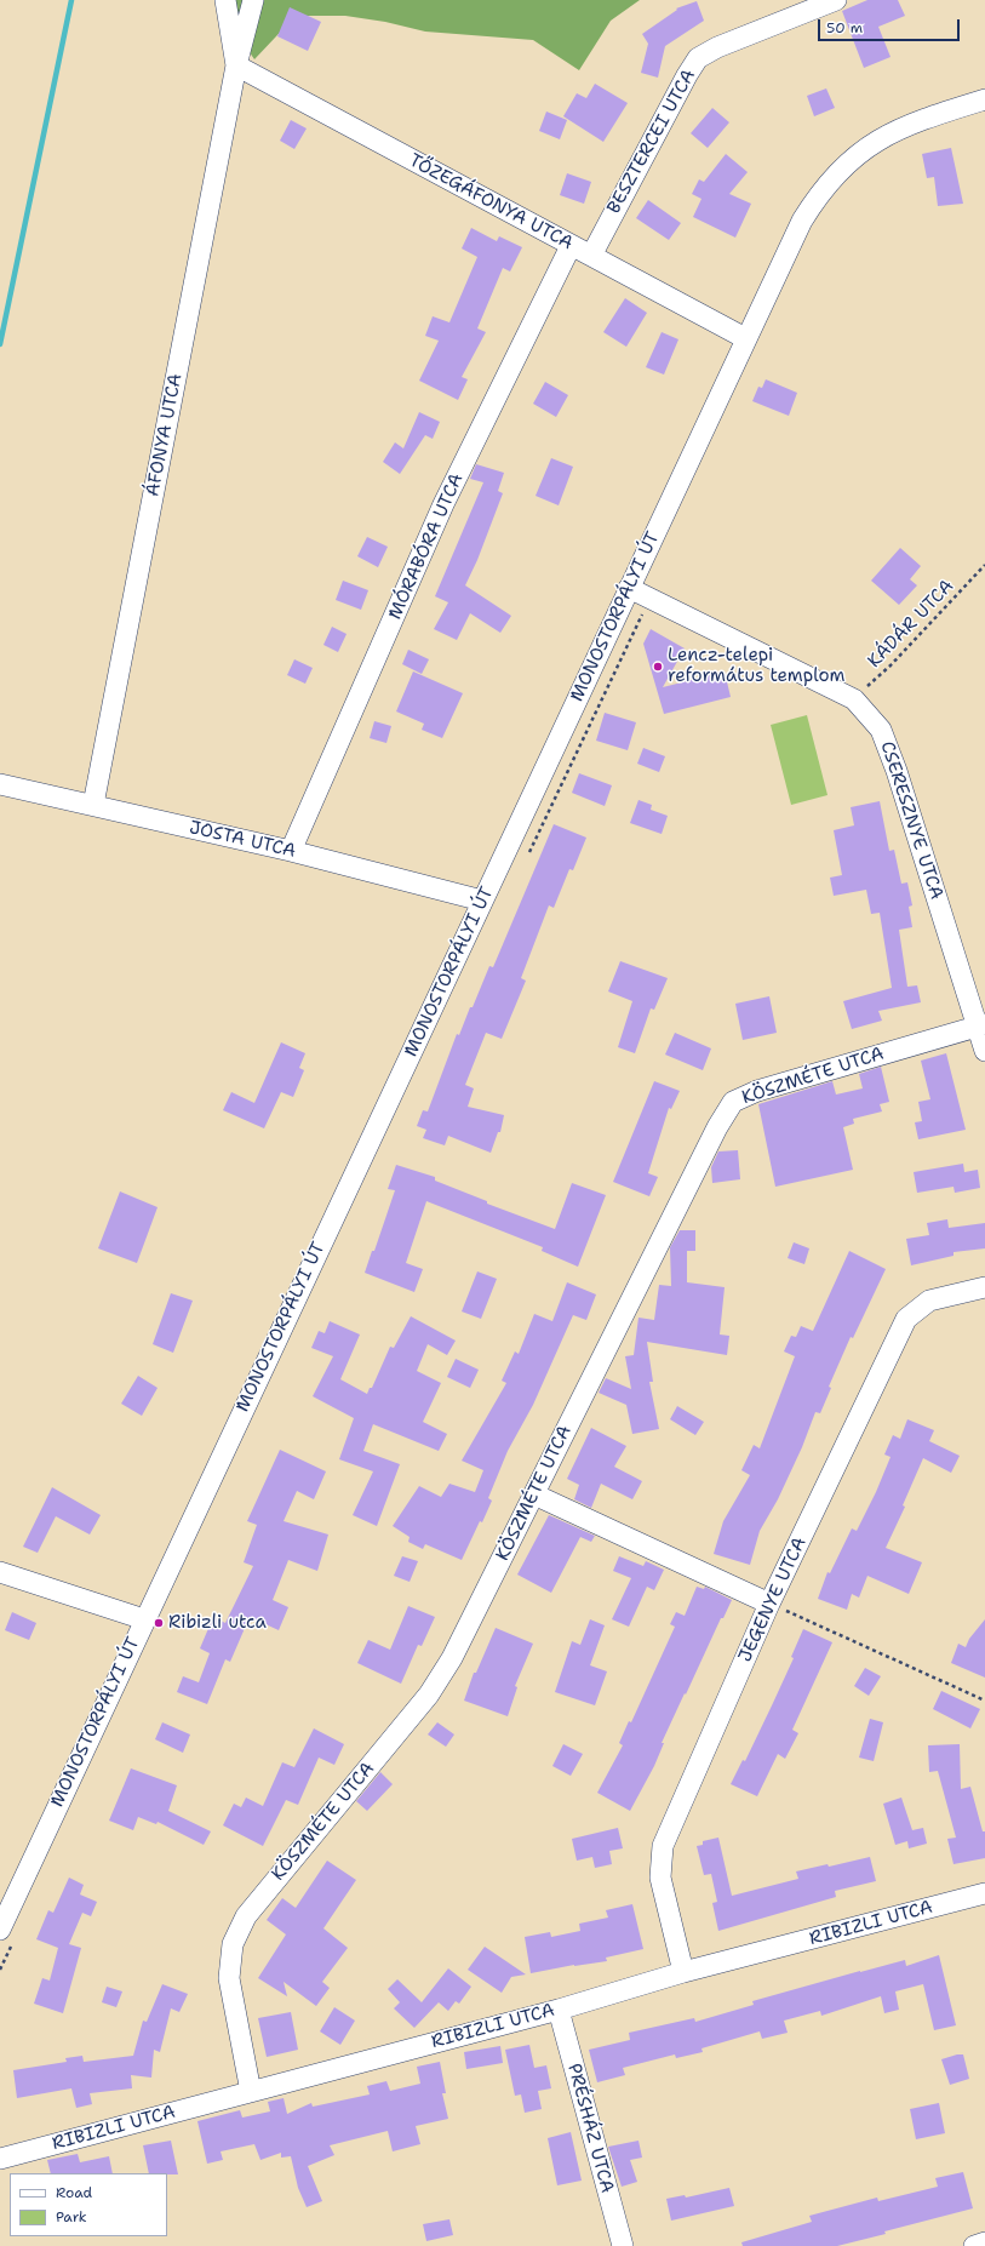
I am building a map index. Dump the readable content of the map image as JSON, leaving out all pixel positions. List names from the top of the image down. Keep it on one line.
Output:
{"streets":{"street":["BESZTERCEI UTCA","TŐZEGÁFONYA UTCA","ÁFONYA UTCA","MÓRABÓRA UTCA","MONOSTORPÁLYI ÚT","CSERESZNYE UTCA","JOSTA UTCA","KÖSZMÉTE UTCA","JEGENYE UTCA","RIBIZLI UTCA","PRÉSHÁZ UTCA"],"path":["KÁDÁR UTCA"]},"crossings":[["BESZTERCEI UTCA","TŐZEGÁFONYA UTCA"],["TŐZEGÁFONYA UTCA","ÁFONYA UTCA"],["TŐZEGÁFONYA UTCA","MÓRABÓRA UTCA"],["TŐZEGÁFONYA UTCA","MONOSTORPÁLYI ÚT"],["ÁFONYA UTCA","JOSTA UTCA"],["MÓRABÓRA UTCA","JOSTA UTCA"],["MONOSTORPÁLYI ÚT","CSERESZNYE UTCA"],["MONOSTORPÁLYI ÚT","JOSTA UTCA"],["KÁDÁR UTCA","CSERESZNYE UTCA"],["CSERESZNYE UTCA","KÖSZMÉTE UTCA"],["KÖSZMÉTE UTCA","RIBIZLI UTCA"],["JEGENYE UTCA","RIBIZLI UTCA"],["RIBIZLI UTCA","PRÉSHÁZ UTCA"]],"places":["Lencz-telepi református templom","Ribizli utca"],"legend":["Road","Park"],"scale_bar":"50 m"}
